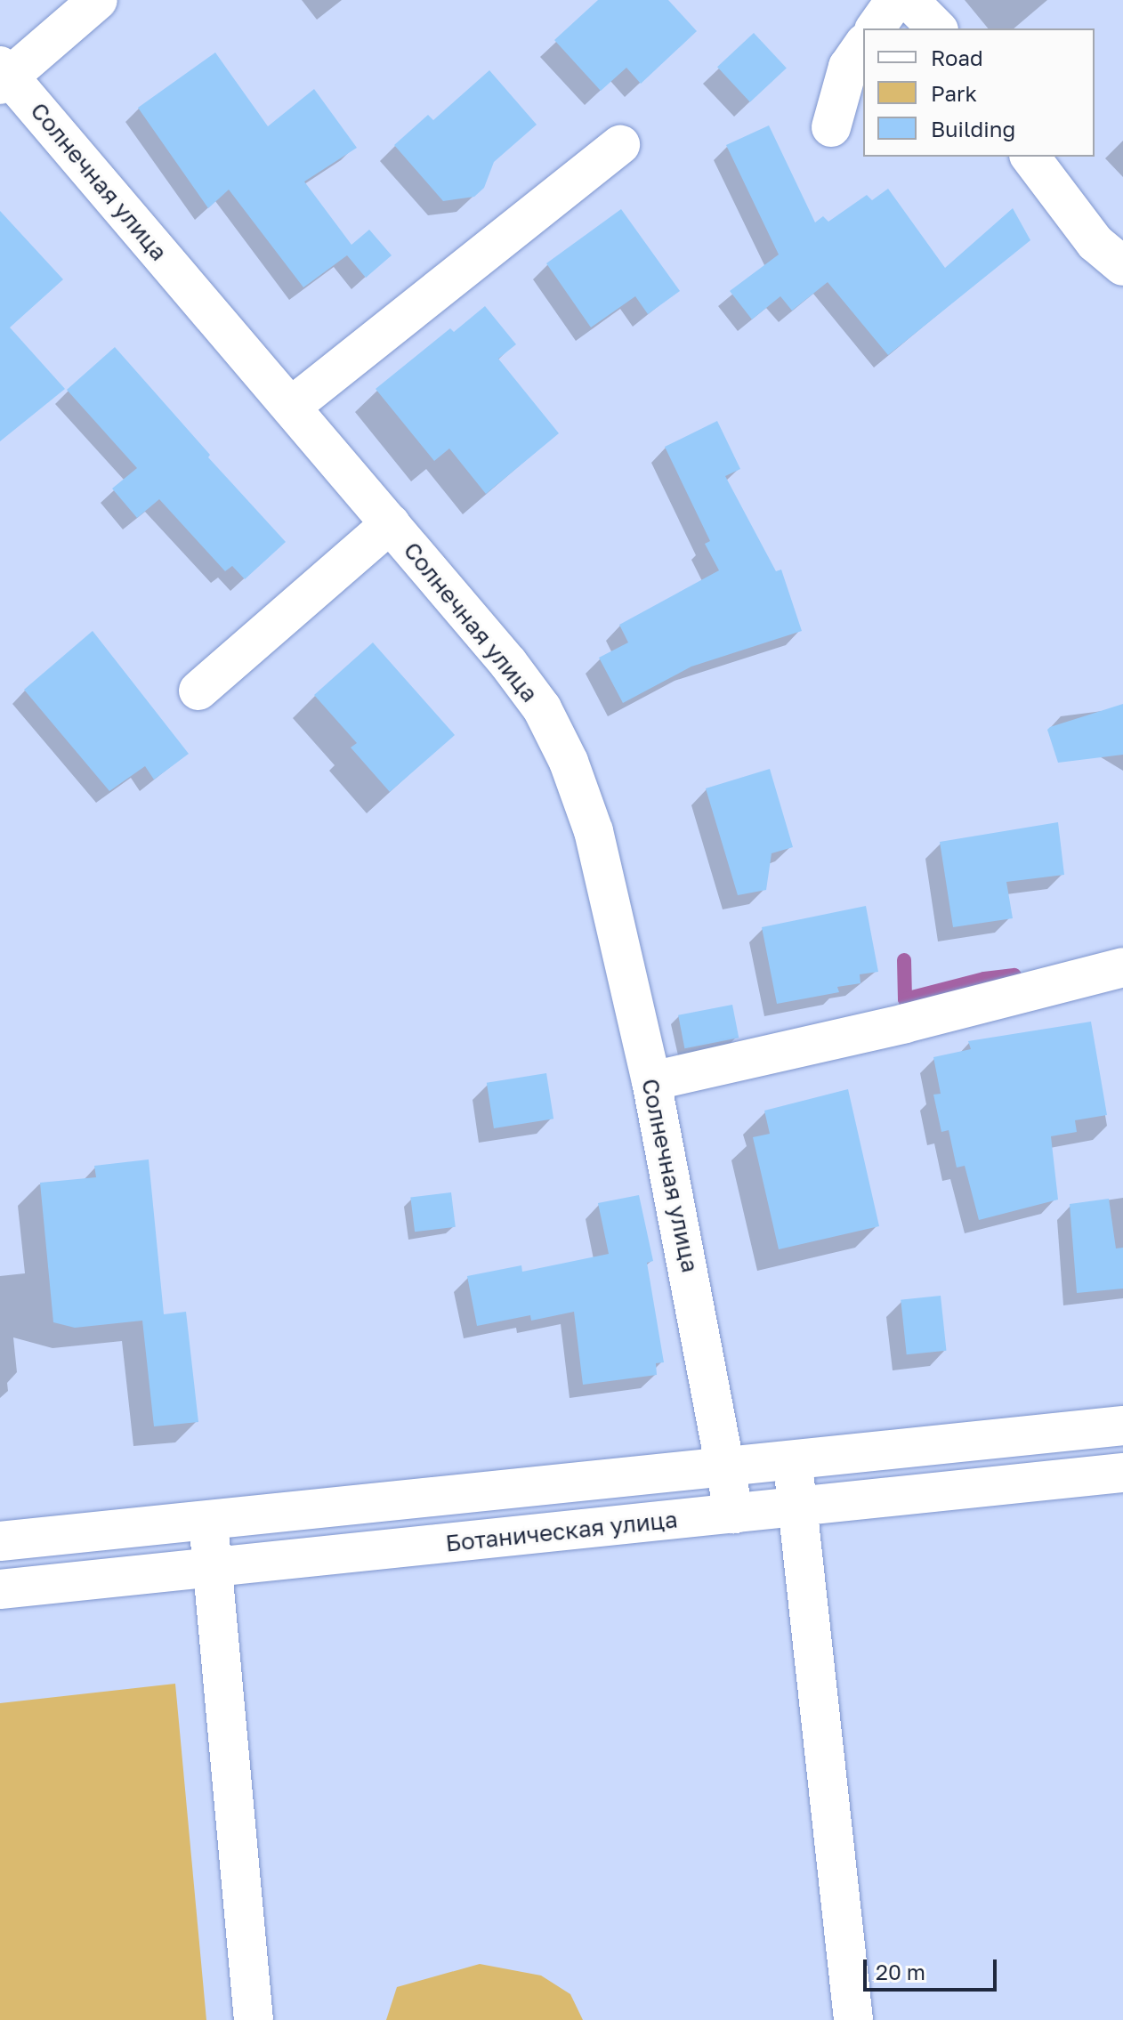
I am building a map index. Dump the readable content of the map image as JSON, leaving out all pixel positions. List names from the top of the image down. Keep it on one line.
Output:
{"streets":{"street":["Солнечная улица","Ботаническая улица"]},"crossings":[["Солнечная улица","Ботаническая улица"]],"legend":["Road","Park","Building"],"scale_bar":"20 m"}
